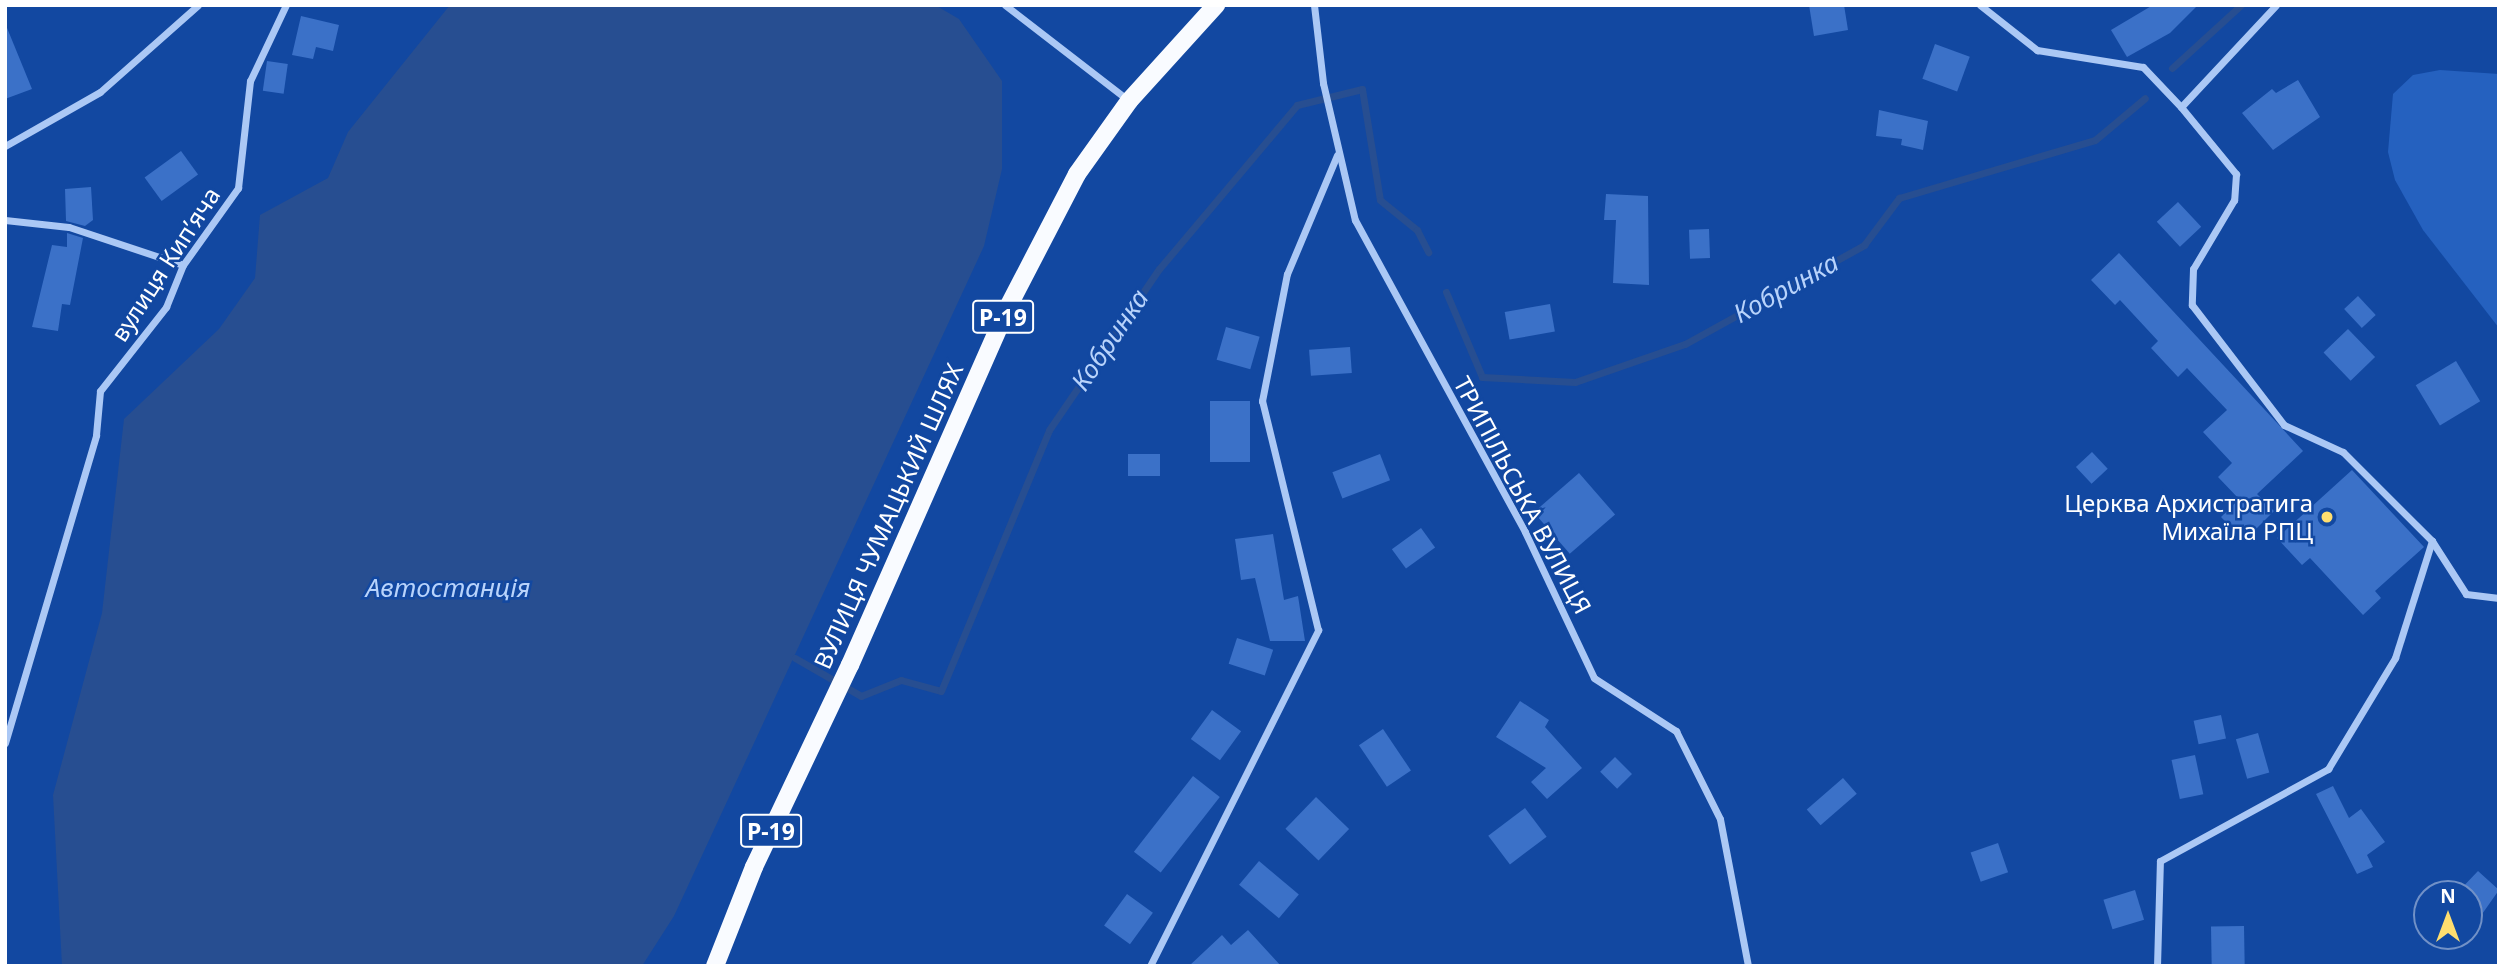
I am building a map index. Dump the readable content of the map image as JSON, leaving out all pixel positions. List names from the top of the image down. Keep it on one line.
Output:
{"streets":{"main road":["Р-19","ВУЛИЦЯ ЧУМАЦЬКИЙ ШЛЯХ"],"street":["вулиця Кипʼяча","ТРИПІЛЬСЬКА ВУЛИЦЯ"]},"water":["Кобринка","Автостанція"],"places":["Церква Архистратига Михаїла РПЦ"],"north":"top"}
